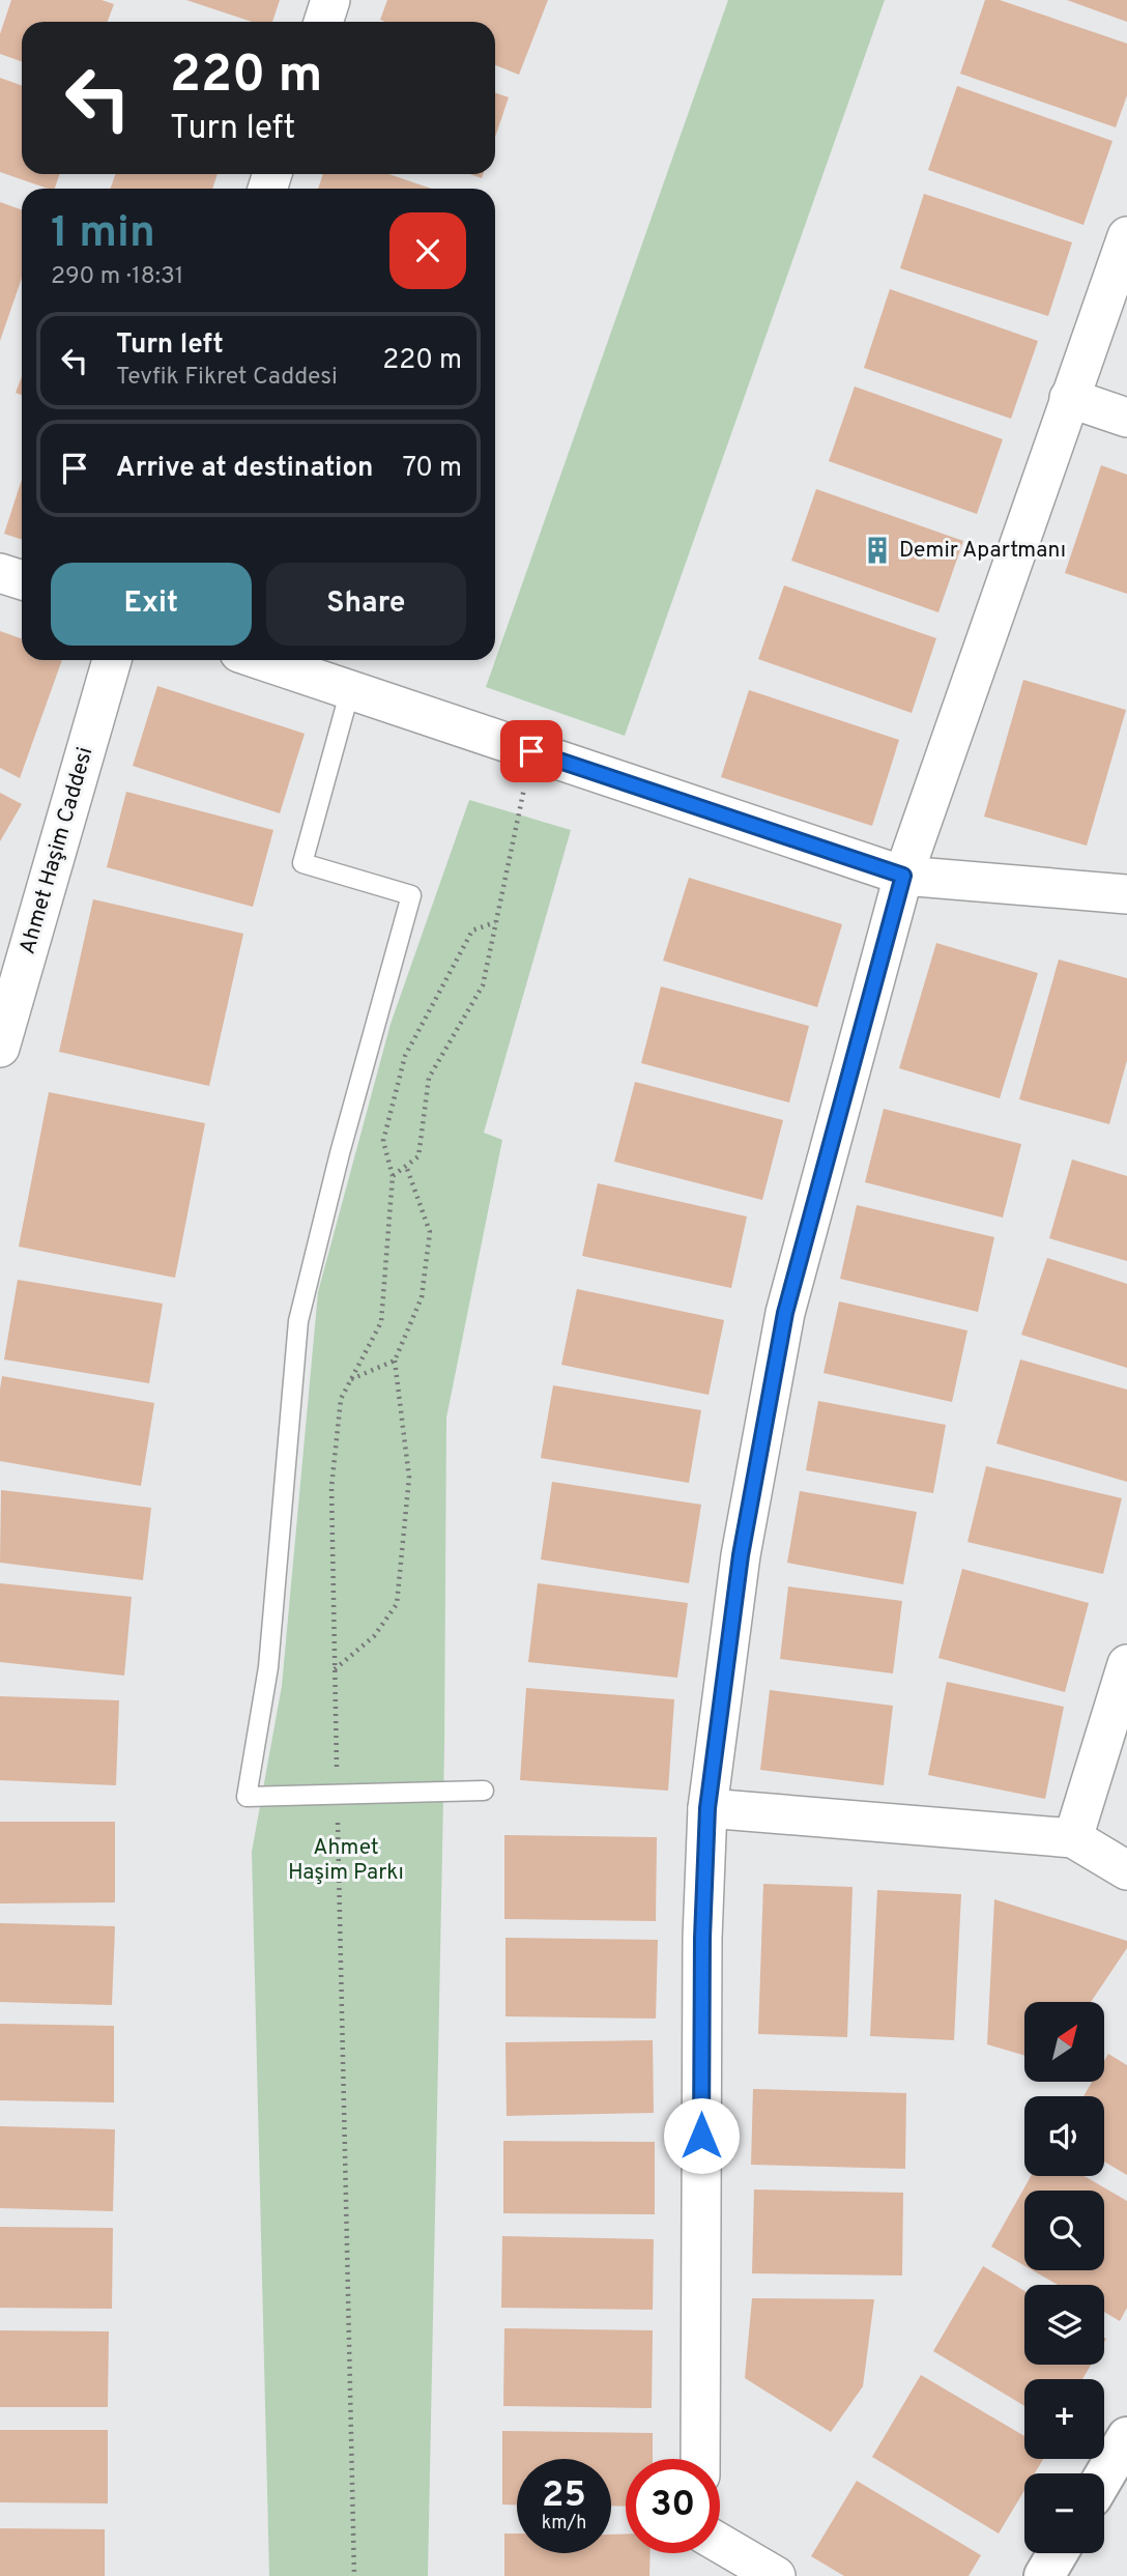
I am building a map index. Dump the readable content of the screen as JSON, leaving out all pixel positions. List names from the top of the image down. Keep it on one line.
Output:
{"streets":{"street":["Ahmet Haşim Caddesi"]},"parks":["Ahmet Haşim Parkı"],"places":{"building":["Demir Apartmanı"]},"north":"top right","page":{"turn":["220 m","Turn left"],"heading":["1 min","290 m · 18:31"],"list":[{"name":"Turn left","note":"Tevfik Fikret Caddesi","value":"220 m"},{"name":"Arrive at destination","value":"70 m"}],"buttons":["Exit","Share"],"map_buttons":["+","−"],"speed":"25 km/h","limit":"30"}}
